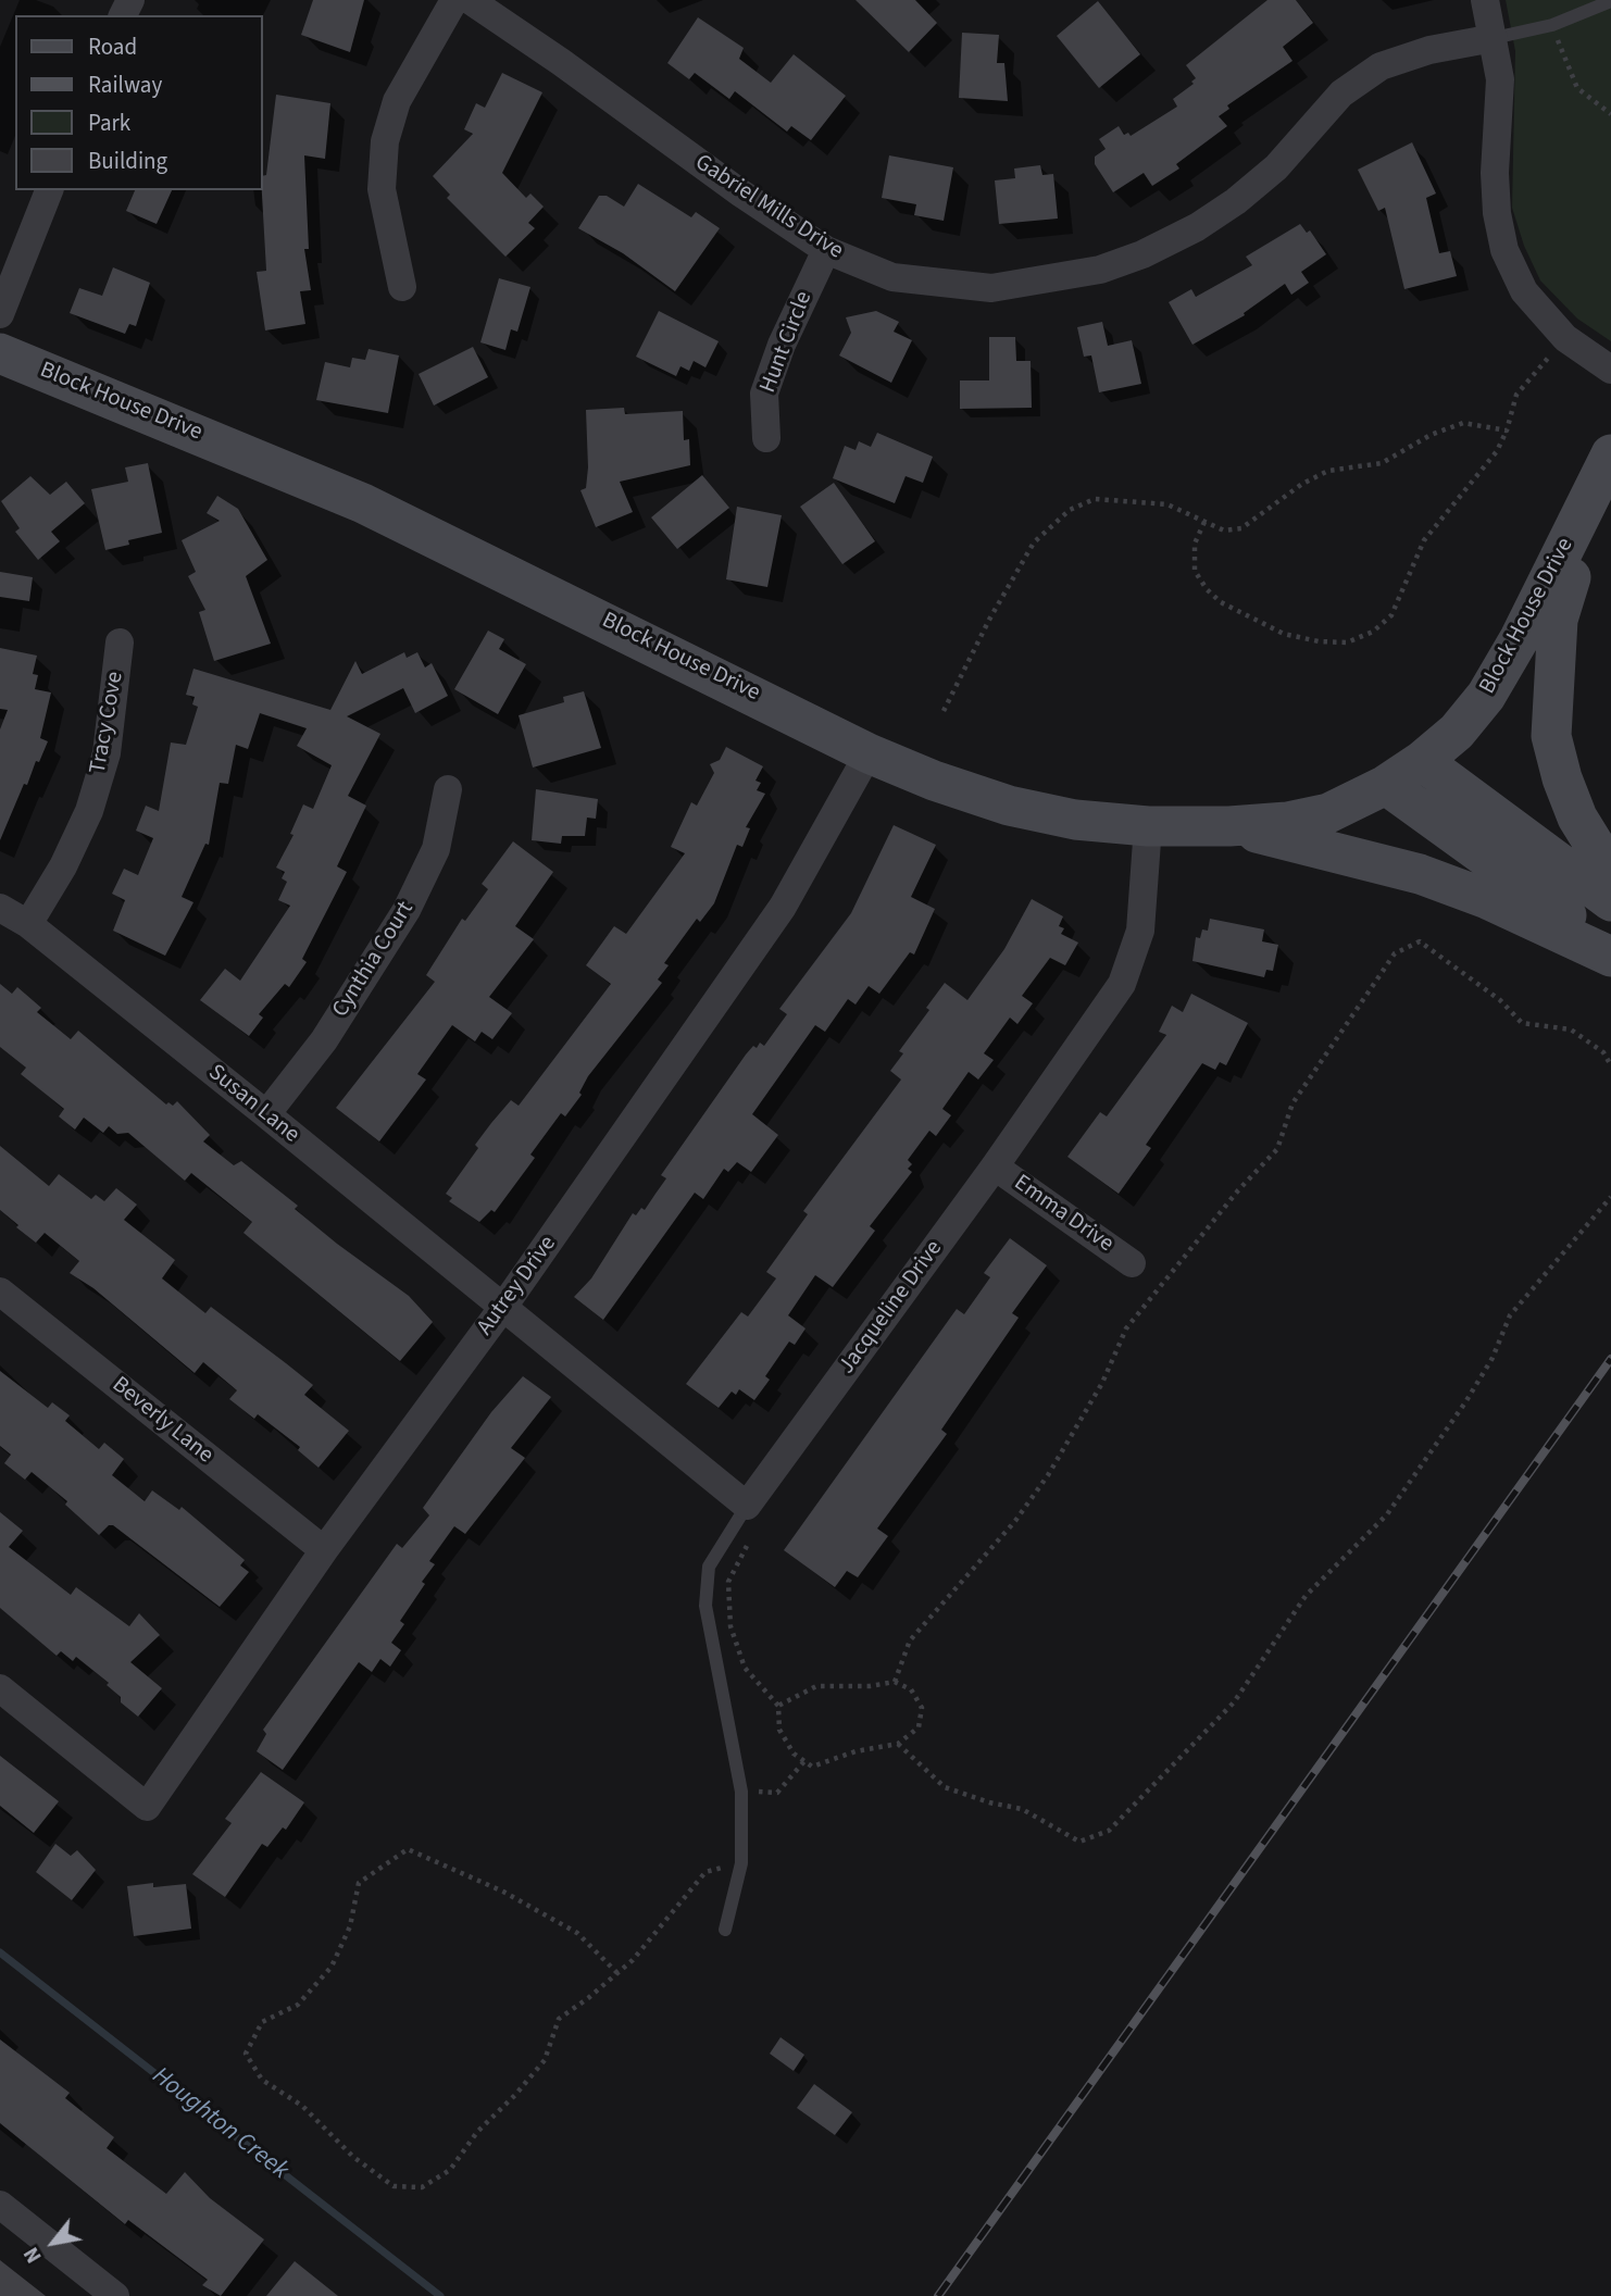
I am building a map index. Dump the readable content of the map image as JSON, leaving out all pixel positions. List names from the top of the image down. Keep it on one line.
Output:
{"streets":{"street":["Gabriel Mills Drive","Hunt Circle","Block House Drive","Tracy Cove","Cynthia Court","Susan Lane","Emma Drive","Autrey Drive","Jacqueline Drive","Beverly Lane"]},"crossings":[["Gabriel Mills Drive","Hunt Circle"],["Block House Drive","Autrey Drive"],["Block House Drive","Jacqueline Drive"],["Tracy Cove","Susan Lane"],["Cynthia Court","Susan Lane"],["Susan Lane","Autrey Drive"],["Emma Drive","Jacqueline Drive"],["Autrey Drive","Beverly Lane"]],"water":["Houghton Creek"],"legend":["Road","Railway","Park","Building"],"north":"bottom left"}
